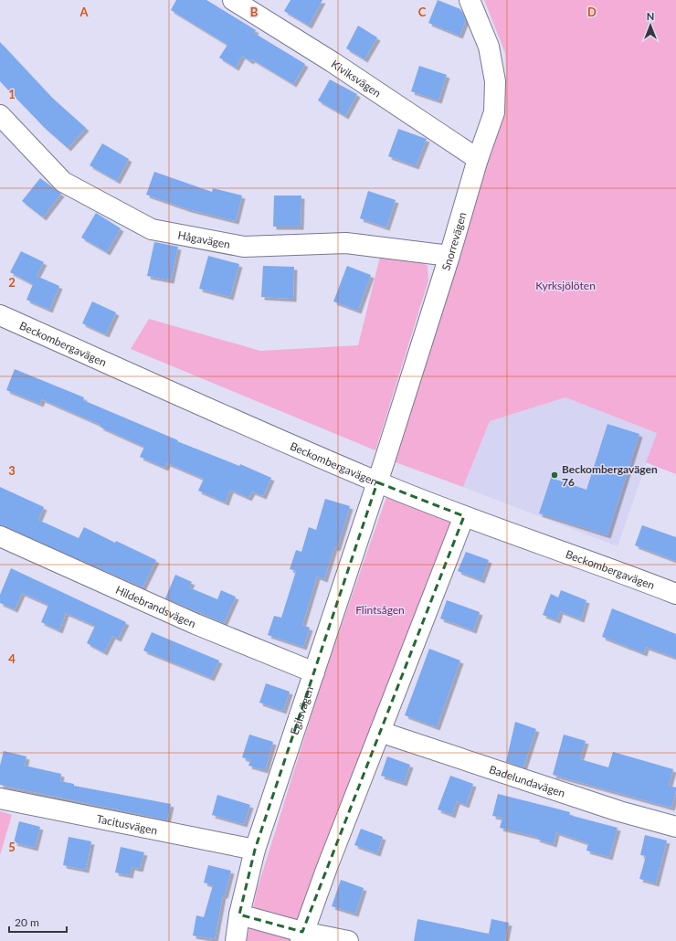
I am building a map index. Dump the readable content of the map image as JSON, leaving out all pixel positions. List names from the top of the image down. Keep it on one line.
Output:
{"streets":{"street":["Kiviksvägen","Hågavägen","Snorrevägen","Beckombergavägen","Hildebrandsvägen","Egilsvägen","Badelundavägen","Tacitusvägen"]},"crossings":[["Kiviksvägen","Snorrevägen"],["Hågavägen","Snorrevägen"],["Snorrevägen","Beckombergavägen"],["Snorrevägen","Egilsvägen"],["Beckombergavägen","Egilsvägen"],["Hildebrandsvägen","Egilsvägen"],["Egilsvägen","Tacitusvägen"]],"parks":["Kyrksjölöten","Flintsågen"],"places":["Beckombergavägen 76"],"scale_bar":"20 m","north":"top","grid":{"columns":["A","B","C","D"],"rows":["1","2","3","4","5"]}}
